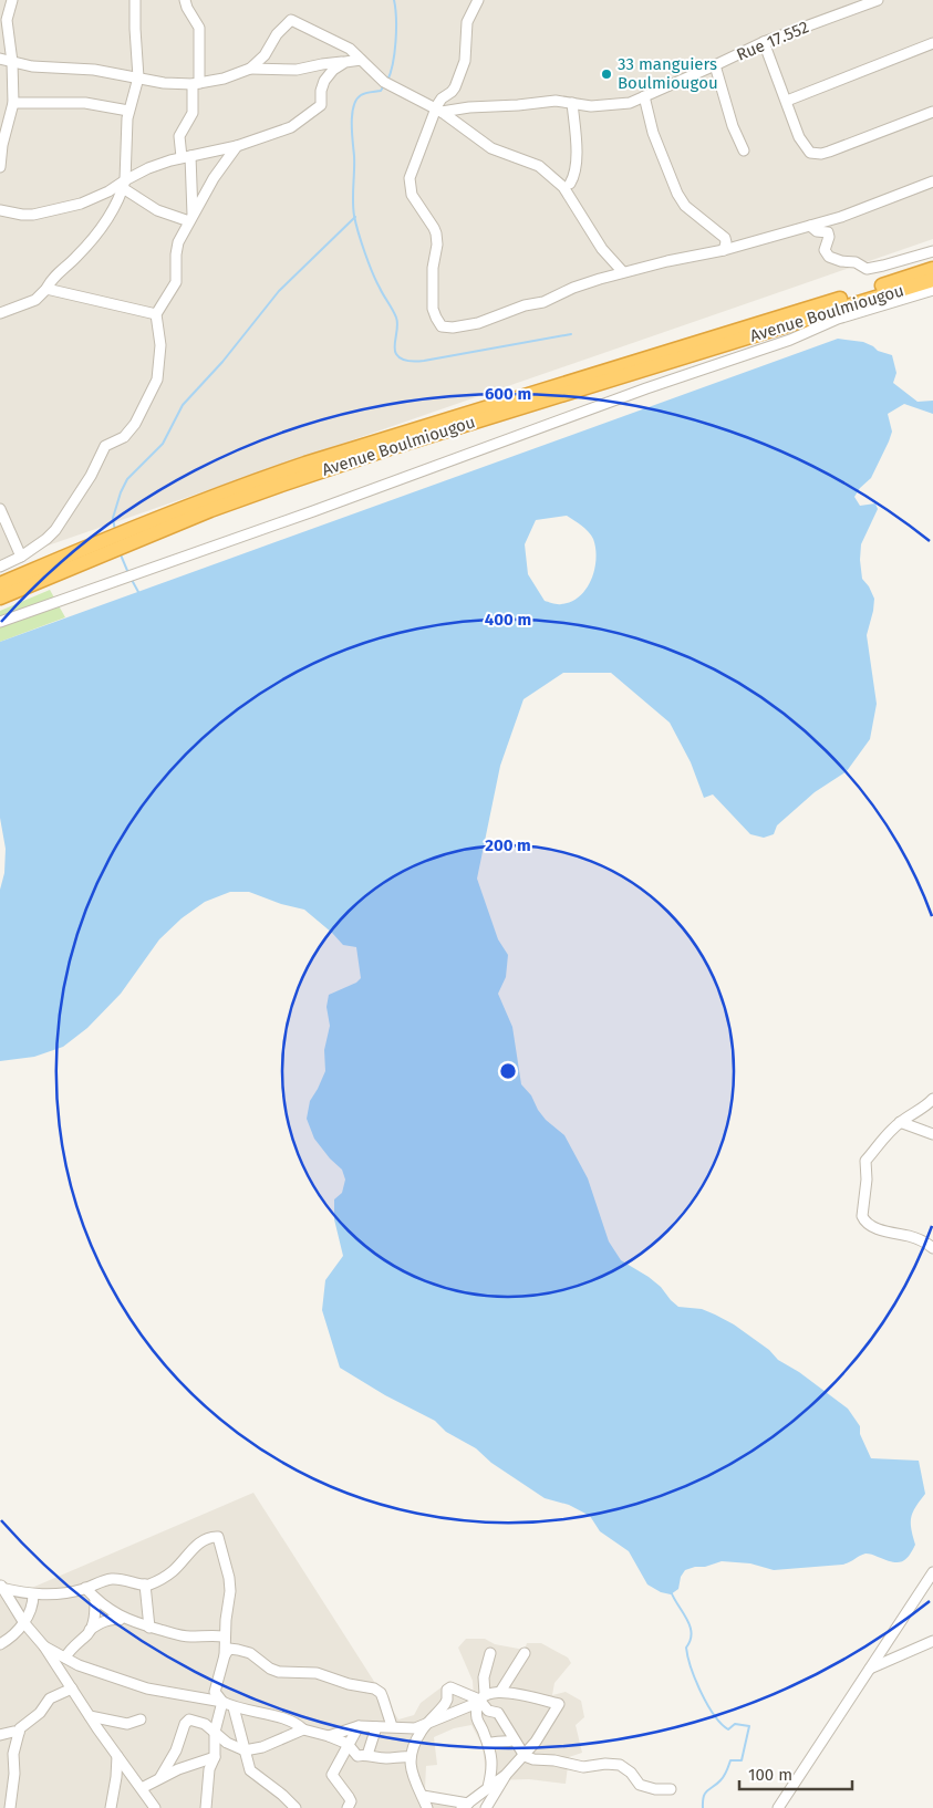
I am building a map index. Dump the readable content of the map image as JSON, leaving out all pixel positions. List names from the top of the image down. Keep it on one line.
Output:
{"streets":{"highway":["Avenue Boulmiougou"],"street":["Rue 17.552"]},"places":["33 manguiers Boulmiougou"],"scale_bar":"100 m","rings":["600 m","400 m","200 m"]}
